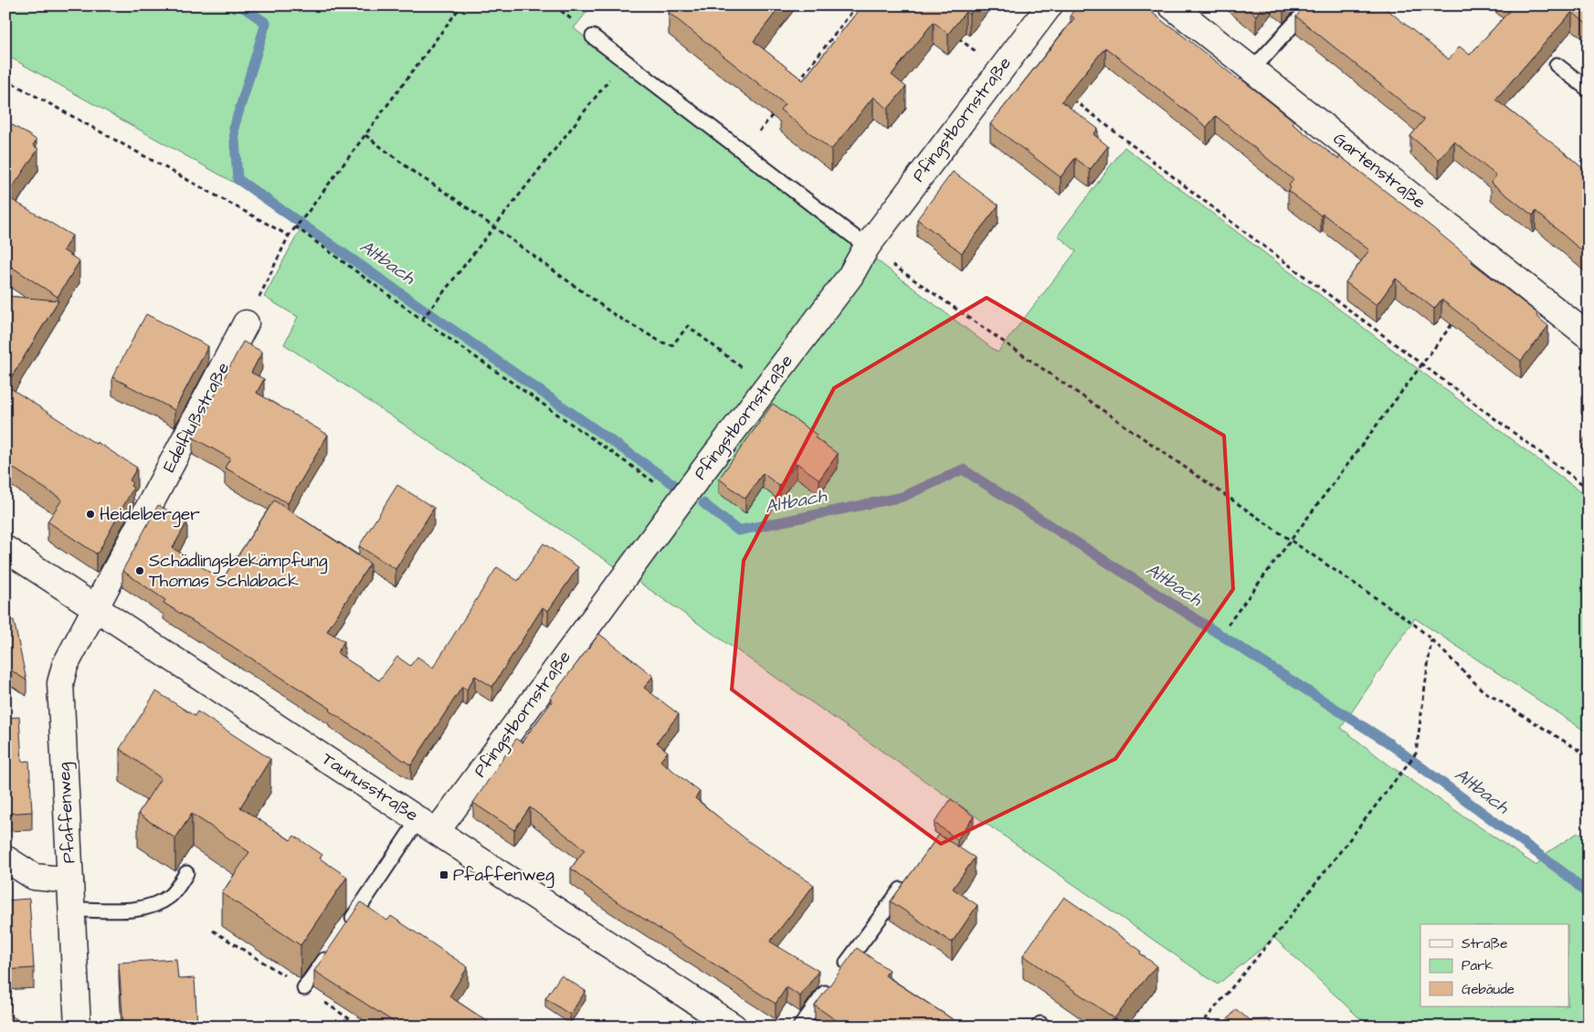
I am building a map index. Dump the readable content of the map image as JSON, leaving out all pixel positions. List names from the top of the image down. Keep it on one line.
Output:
{"streets":{"street":["Pfingstbornstraße","Gartenstraße","Edelflußstraße","Taunusstraße","Pfaffenweg"]},"crossings":[["Pfingstbornstraße","Taunusstraße"],["Edelflußstraße","Taunusstraße"],["Edelflußstraße","Pfaffenweg"],["Taunusstraße","Pfaffenweg"]],"water":["Altbach"],"places":{"other":["Heidelberger","Schädlingsbekämpfung Thomas Schlaback"],"transit":["Pfaffenweg"]},"legend":["Straße","Park","Gebäude"]}
